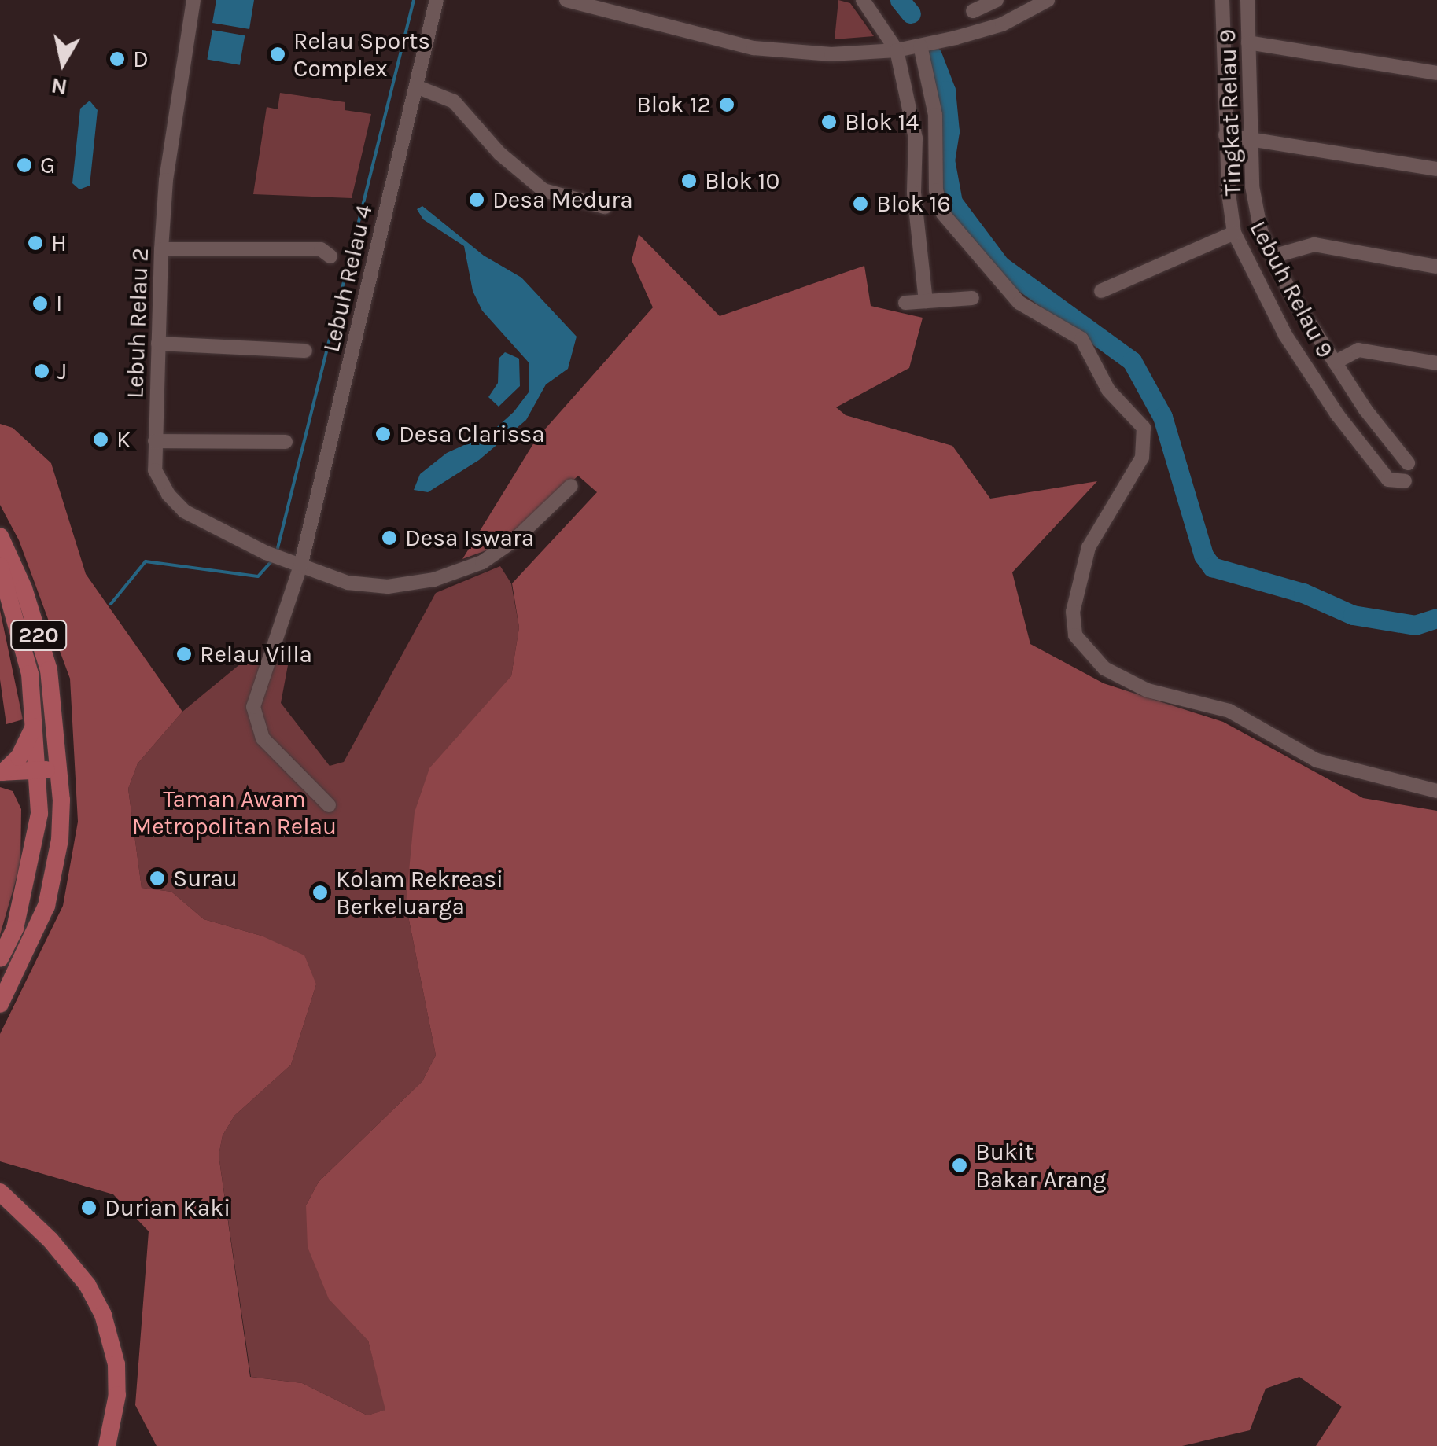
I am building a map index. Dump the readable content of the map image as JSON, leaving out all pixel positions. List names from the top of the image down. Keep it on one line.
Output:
{"streets":{"main road":["220"],"street":["Tingkat Relau 9","Lebuh Relau 4","Lebuh Relau 9","Lebuh Relau 2"]},"crossings":[["Lebuh Relau 4","Lebuh Relau 2"]],"parks":["Taman Awam Metropolitan Relau"],"places":["Relau Sports Complex","D","Blok 12","Blok 14","G","Blok 10","Desa Medura","Blok 16","H","I","J","Desa Clarissa","K","Desa Iswara","Relau Villa","Surau","Kolam Rekreasi Berkeluarga","Bukit Bakar Arang","Durian Kaki"],"north":"bottom"}
